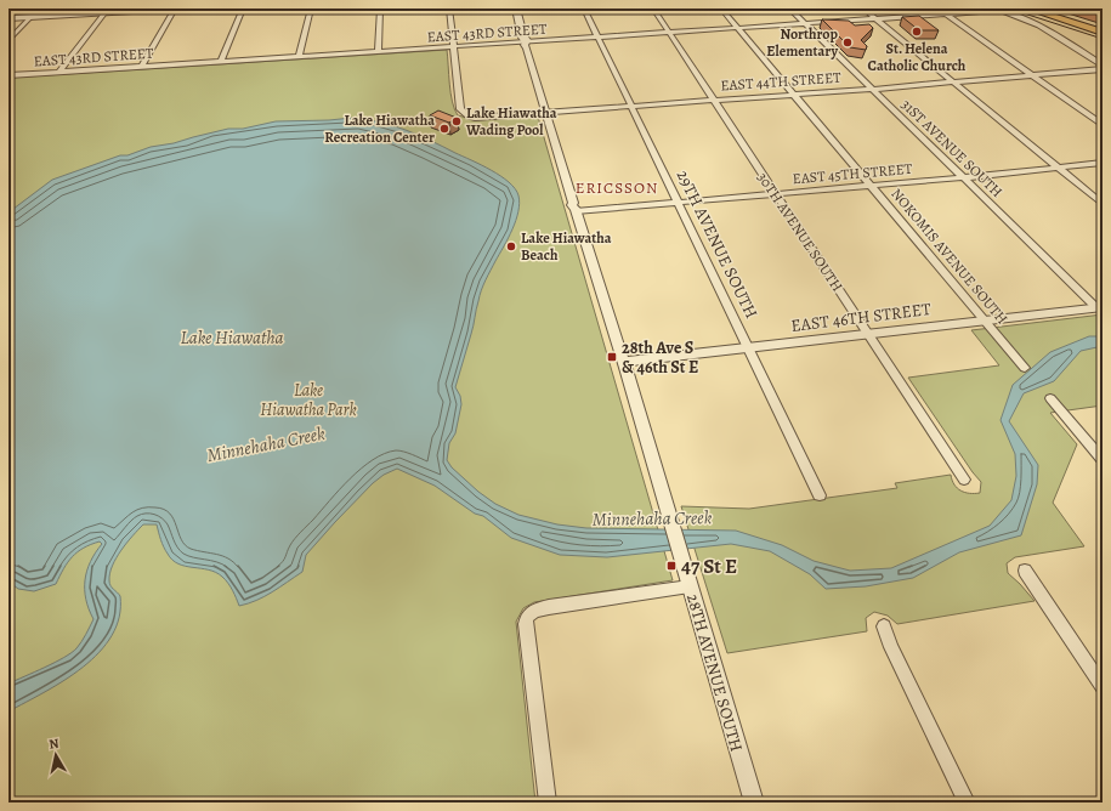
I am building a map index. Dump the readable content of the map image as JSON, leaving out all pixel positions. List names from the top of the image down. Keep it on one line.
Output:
{"streets":{"street":["EAST 43RD STREET","EAST 44TH STREET","31ST AVENUE SOUTH","EAST 45TH STREET","30TH AVENUE SOUTH","29TH AVENUE SOUTH","NOKOMIS AVENUE SOUTH","EAST 46TH STREET","28TH AVENUE SOUTH"]},"crossings":[["EAST 43RD STREET","EAST 44TH STREET"],["EAST 43RD STREET","31ST AVENUE SOUTH"],["EAST 43RD STREET","30TH AVENUE SOUTH"],["EAST 43RD STREET","29TH AVENUE SOUTH"],["EAST 43RD STREET","NOKOMIS AVENUE SOUTH"],["EAST 43RD STREET","28TH AVENUE SOUTH"],["EAST 44TH STREET","31ST AVENUE SOUTH"],["EAST 44TH STREET","30TH AVENUE SOUTH"],["EAST 44TH STREET","29TH AVENUE SOUTH"],["EAST 44TH STREET","NOKOMIS AVENUE SOUTH"],["EAST 44TH STREET","28TH AVENUE SOUTH"],["31ST AVENUE SOUTH","EAST 45TH STREET"],["31ST AVENUE SOUTH","EAST 46TH STREET"],["EAST 45TH STREET","30TH AVENUE SOUTH"],["EAST 45TH STREET","29TH AVENUE SOUTH"],["EAST 45TH STREET","NOKOMIS AVENUE SOUTH"],["EAST 45TH STREET","28TH AVENUE SOUTH"],["30TH AVENUE SOUTH","EAST 46TH STREET"],["29TH AVENUE SOUTH","EAST 46TH STREET"],["NOKOMIS AVENUE SOUTH","EAST 46TH STREET"],["EAST 46TH STREET","28TH AVENUE SOUTH"]],"districts":["ERICSSON"],"water":["Lake Hiawatha","Minnehaha Creek"],"parks":["Lake Hiawatha Park"],"places":{"other":["St. Helena Catholic Church","Northrop Elementary","Lake Hiawatha Wading Pool","Lake Hiawatha Recreation Center","Lake Hiawatha Beach"],"transit":["28th Ave S & 46th St E","47 St E"]},"north":"top"}
